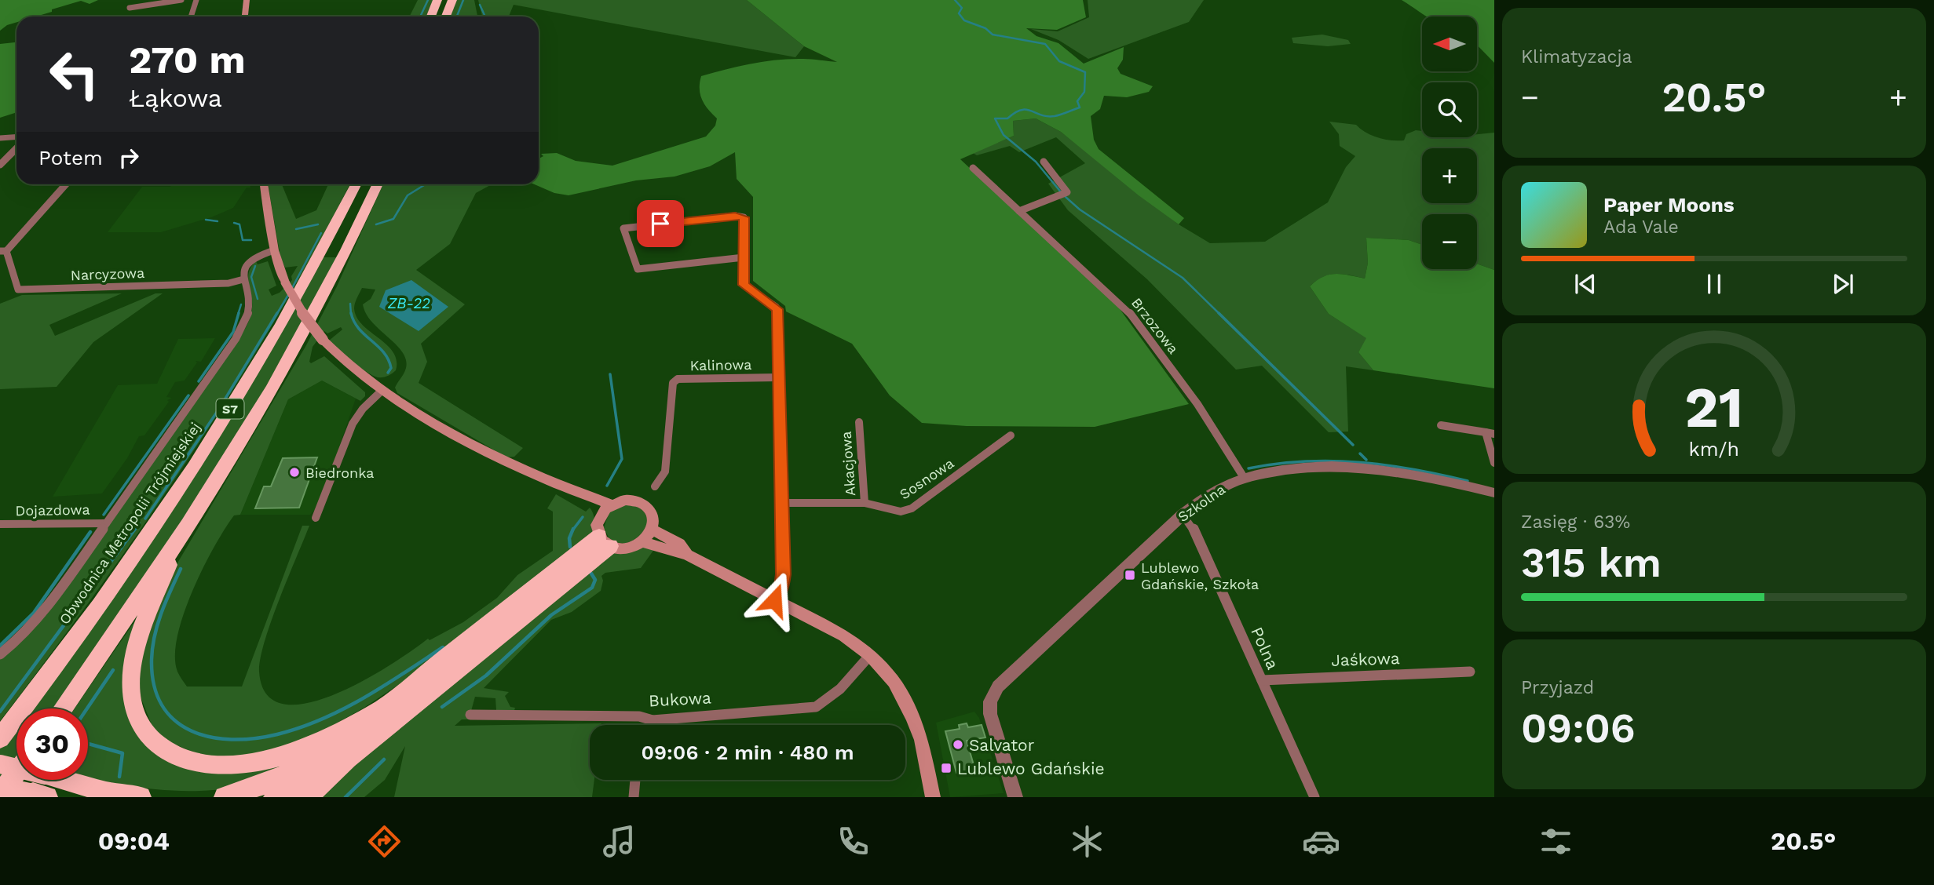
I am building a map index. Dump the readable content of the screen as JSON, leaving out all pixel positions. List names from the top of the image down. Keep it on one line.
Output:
{"streets":{"highway":["S7","Obwodnica Metropolii Trójmiejskiej"],"street":["Narcyzowa","Brzozowa","Kalinowa","Akacjowa","Sosnowa","Szkolna","Dojazdowa","Polna","Jaśkowa","Bukowa"]},"crossings":[["Brzozowa","Szkolna"],["Akacjowa","Sosnowa"],["Szkolna","Polna"],["Polna","Jaśkowa"]],"water":["ZB-22"],"places":{"other":["Biedronka","Salvator"],"transit":["Lublewo Gdańskie, Szkoła","Lublewo Gdańskie"]},"north":"left","page":{"tile":["Klimatyzacja",["Zasięg · 63%","315 km"],["Przyjazd","09:06"]],"map_buttons":["+","−"],"turn":["270 m","Łąkowa"],"heat":["−","20.5°","+"],"then":"Potem","song":["Paper Moons","Ada Vale"],"limit":"30","trip":"09:06 · 2 min · 480 m","tabs":["09:04","20.5°"],"gauge":["21","km/h"]}}
